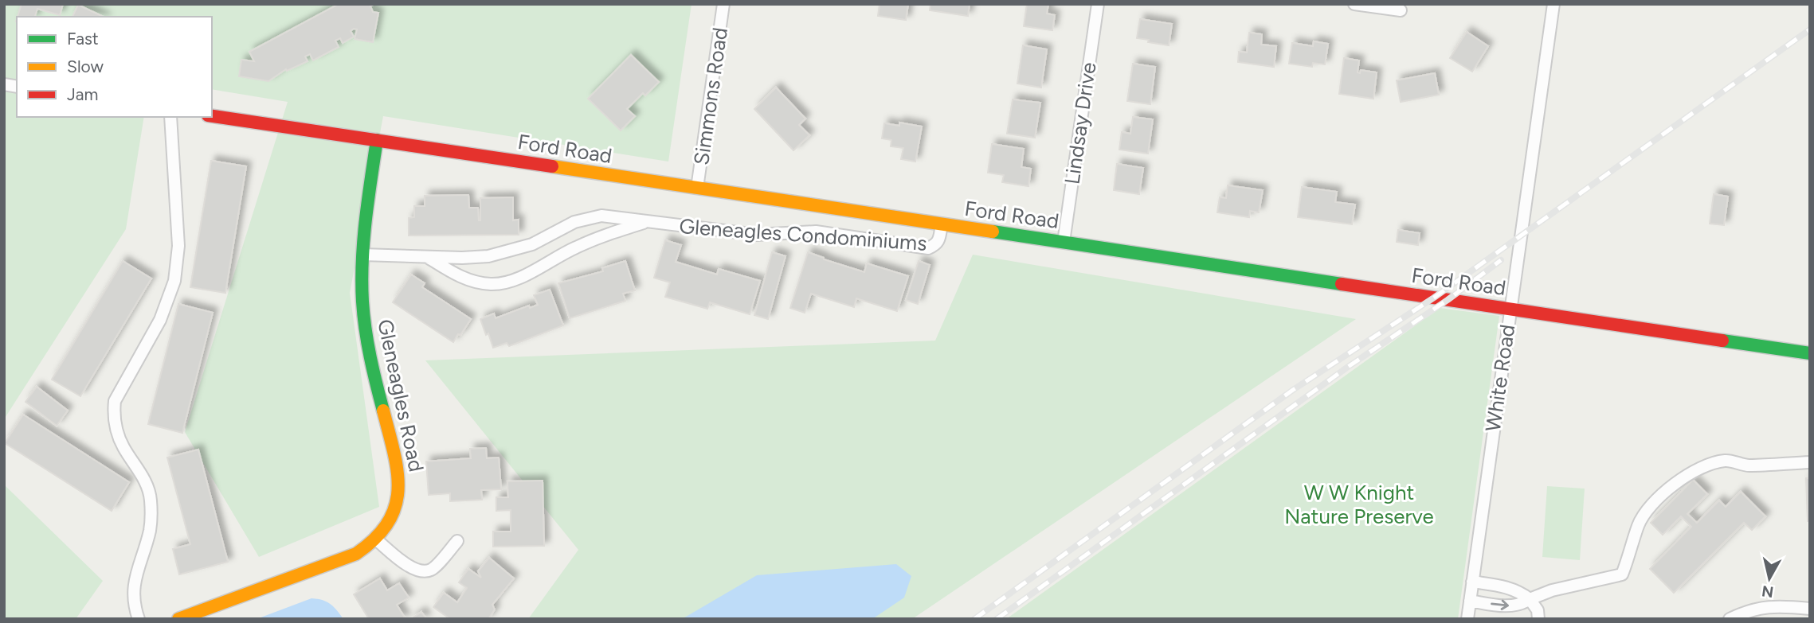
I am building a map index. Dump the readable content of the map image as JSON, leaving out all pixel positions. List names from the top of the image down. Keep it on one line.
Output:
{"streets":{"street":["Simmons Road","Lindsay Drive","Ford Road","Gleneagles Condominiums","White Road","Gleneagles Road"]},"crossings":[["Simmons Road","Ford Road"],["Lindsay Drive","Ford Road"],["Ford Road","Gleneagles Condominiums"],["Ford Road","White Road"],["Ford Road","Gleneagles Road"],["Gleneagles Condominiums","Gleneagles Road"]],"parks":["W W Knight Nature Preserve"],"legend":["Fast","Slow","Jam"],"north":"bottom"}
